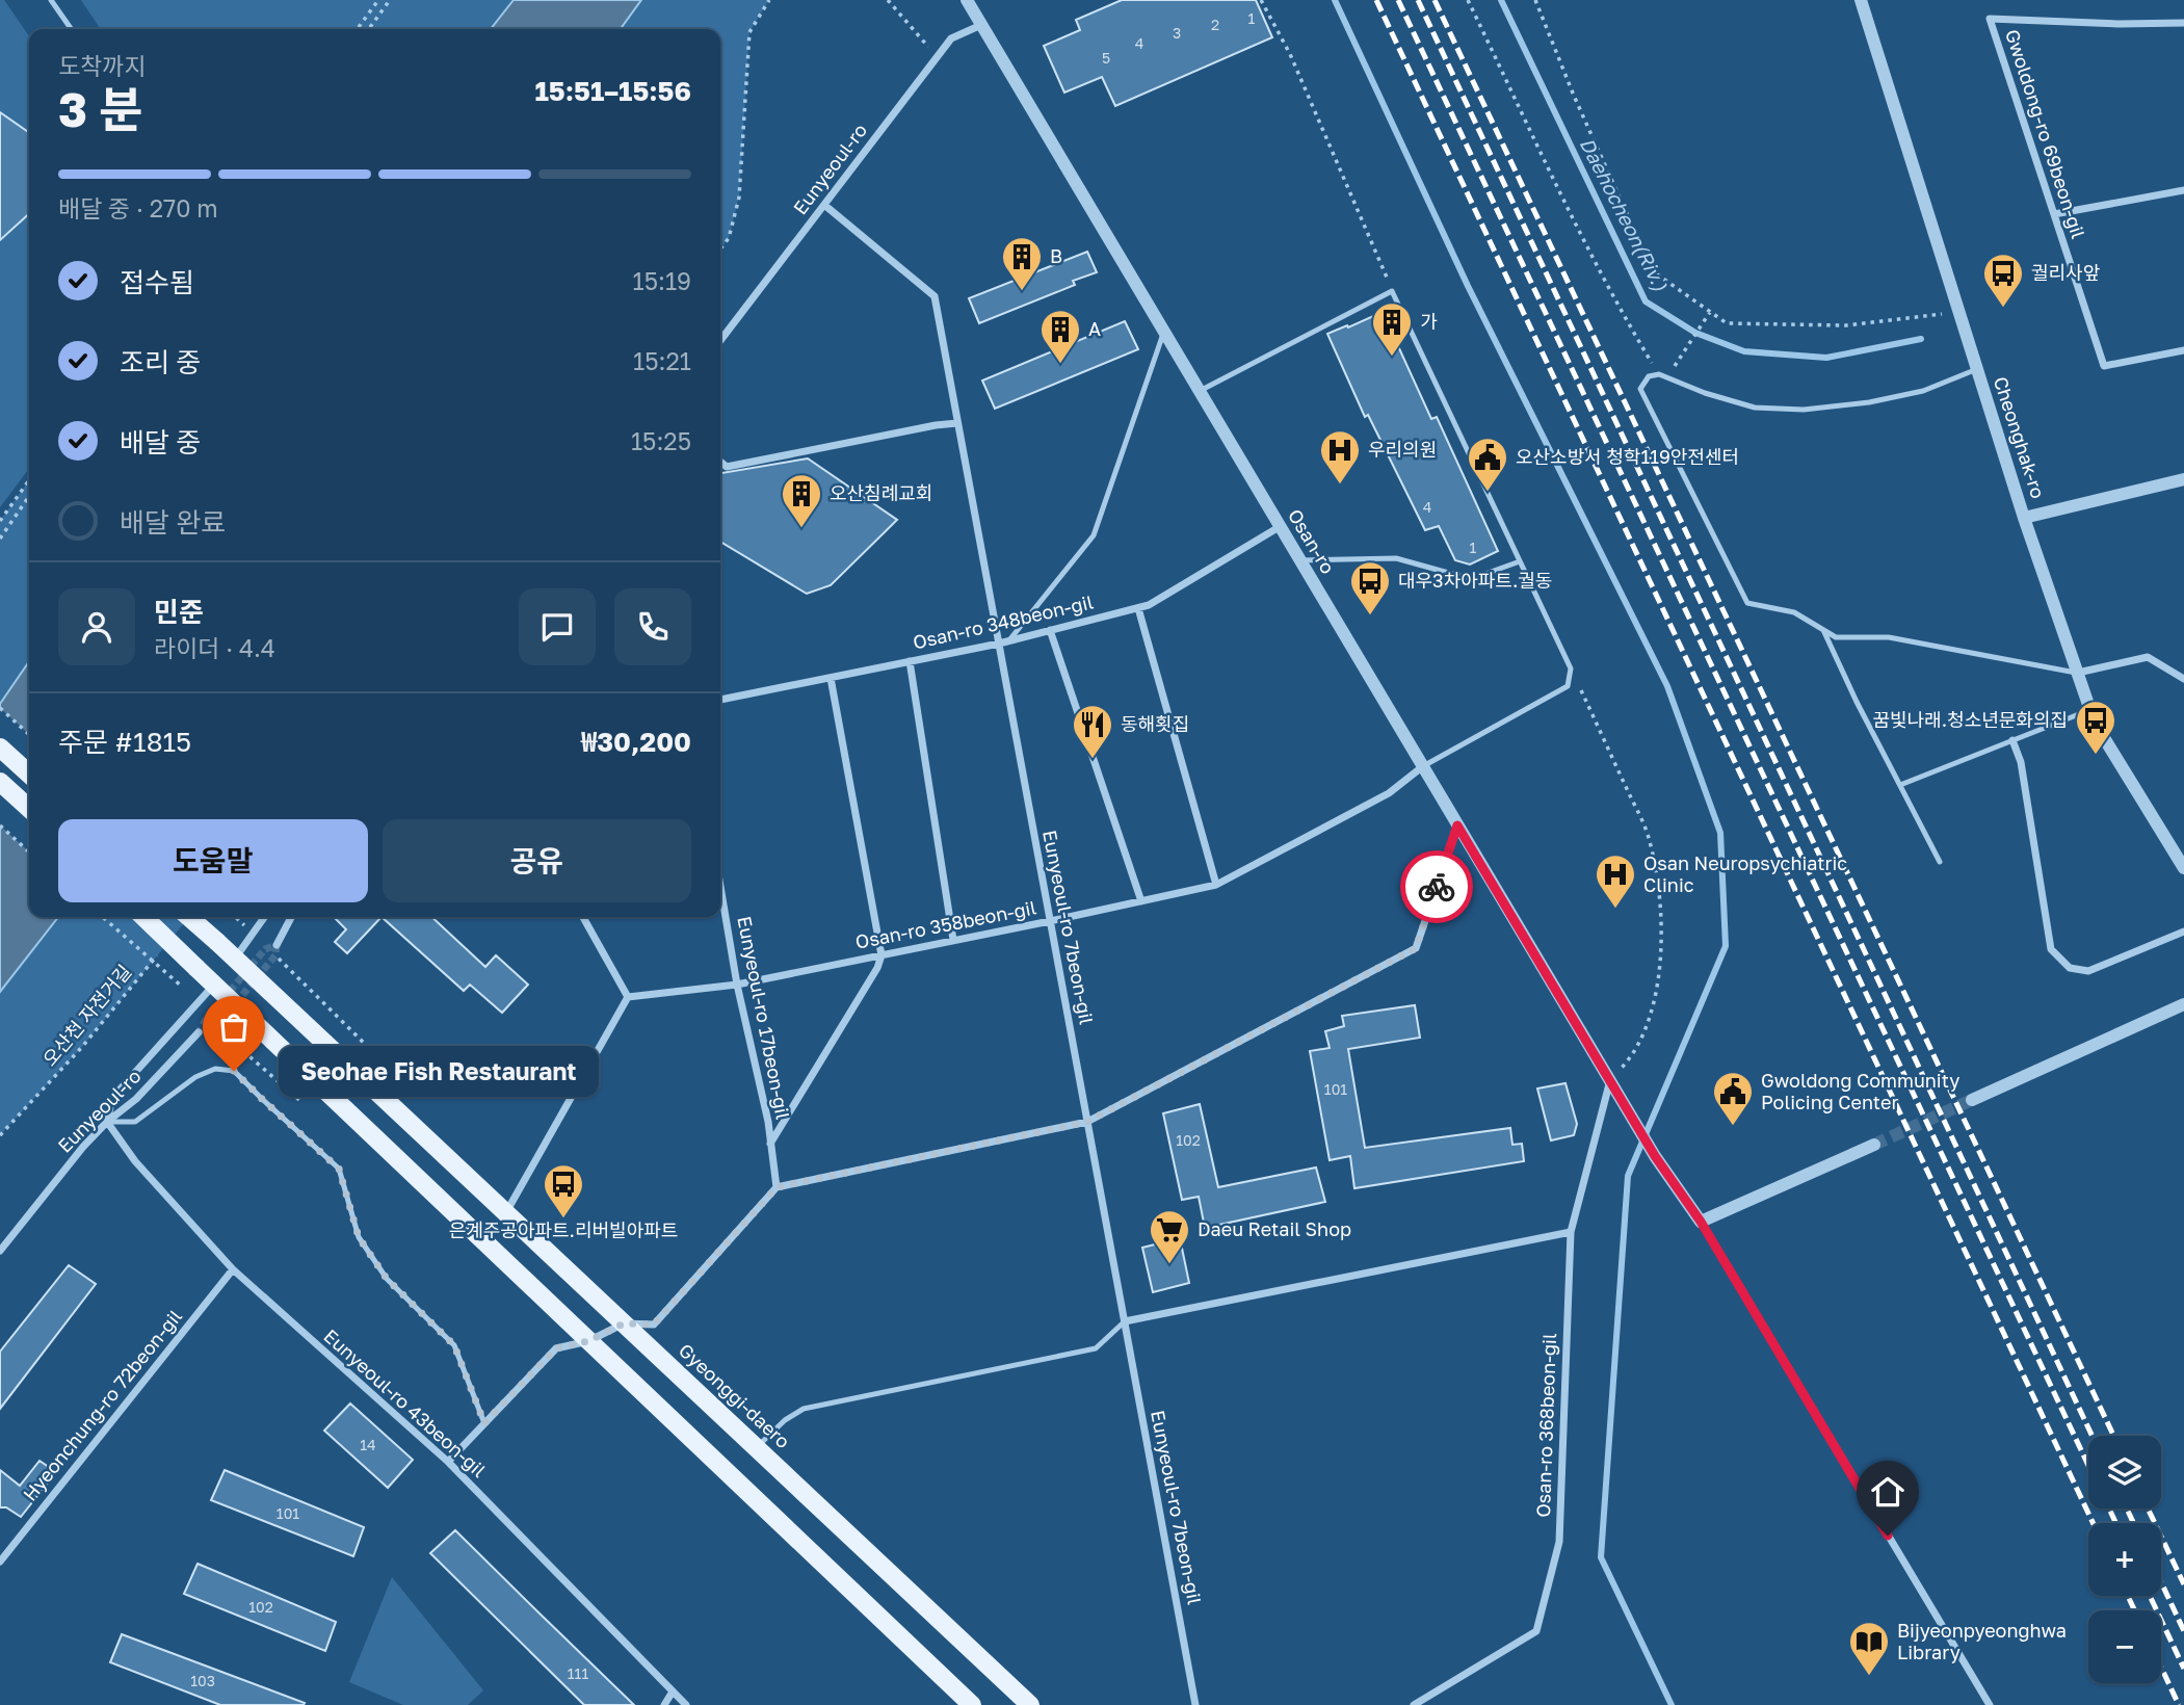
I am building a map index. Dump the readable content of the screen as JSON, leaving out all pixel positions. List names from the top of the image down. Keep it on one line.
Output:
{"streets":{"main road":["Gyeonggi-daero"],"street":["Gwoldong-ro 69beon-gil","Eunyeoul-ro","Cheonghak-ro","Osan-ro","Osan-ro 348beon-gil","Osan-ro 358beon-gil","Eunyeoul-ro 7beon-gil","Eunyeoul-ro 17beon-gil","Eunyeoul-ro 43beon-gil","Hyeonchung-ro 72beon-gil","Osan-ro 368beon-gil"],"path":["오산천 자전거길"]},"crossings":[["Eunyeoul-ro","Osan-ro"],["Eunyeoul-ro","Eunyeoul-ro 7beon-gil"],["Eunyeoul-ro","Eunyeoul-ro 43beon-gil"],["Osan-ro","Osan-ro 348beon-gil"],["Osan-ro","Osan-ro 358beon-gil"],["Osan-ro","Osan-ro 368beon-gil"],["Osan-ro 348beon-gil","Eunyeoul-ro 7beon-gil"],["Osan-ro 358beon-gil","Eunyeoul-ro 7beon-gil"],["Osan-ro 358beon-gil","Eunyeoul-ro 17beon-gil"],["Eunyeoul-ro 43beon-gil","Hyeonchung-ro 72beon-gil"]],"water":["Daehocheon(Riv.)"],"places":{"building":["B","가","A","오산침례교회"],"bus stop":["궐리사앞","대우3차아파트.궐동","꿈빛나래.청소년문화의집","은계주공아파트.리버빌아파트"],"hospital":["우리의원","Osan Neuropsychiatric Clinic"],"public building":["오산소방서 청학119안전센터","Gwoldong Community Policing Center"],"restaurant":["동해횟집"],"other":["Seohae Fish Restaurant"],"supermarket":["Daeu Retail Shop"],"library":["Bijyeonpyeonghwa Library"]},"house_numbers":["1","2","3","4","5","4","1","101","102","14","101","102","111","103"],"page":{"heading":["3 분","도착까지","15:51–15:56"],"panel":["민준","라이더 · 4.4","주문 #1815","₩30,200"],"bar":"배달 중 · 270 m","list":[["접수됨","15:19"],["조리 중","15:21"],["배달 중","15:25"],"배달 완료"],"buttons":["도움말","공유"],"bubble":"Seohae Fish Restaurant","map_buttons":["+","−"]}}
